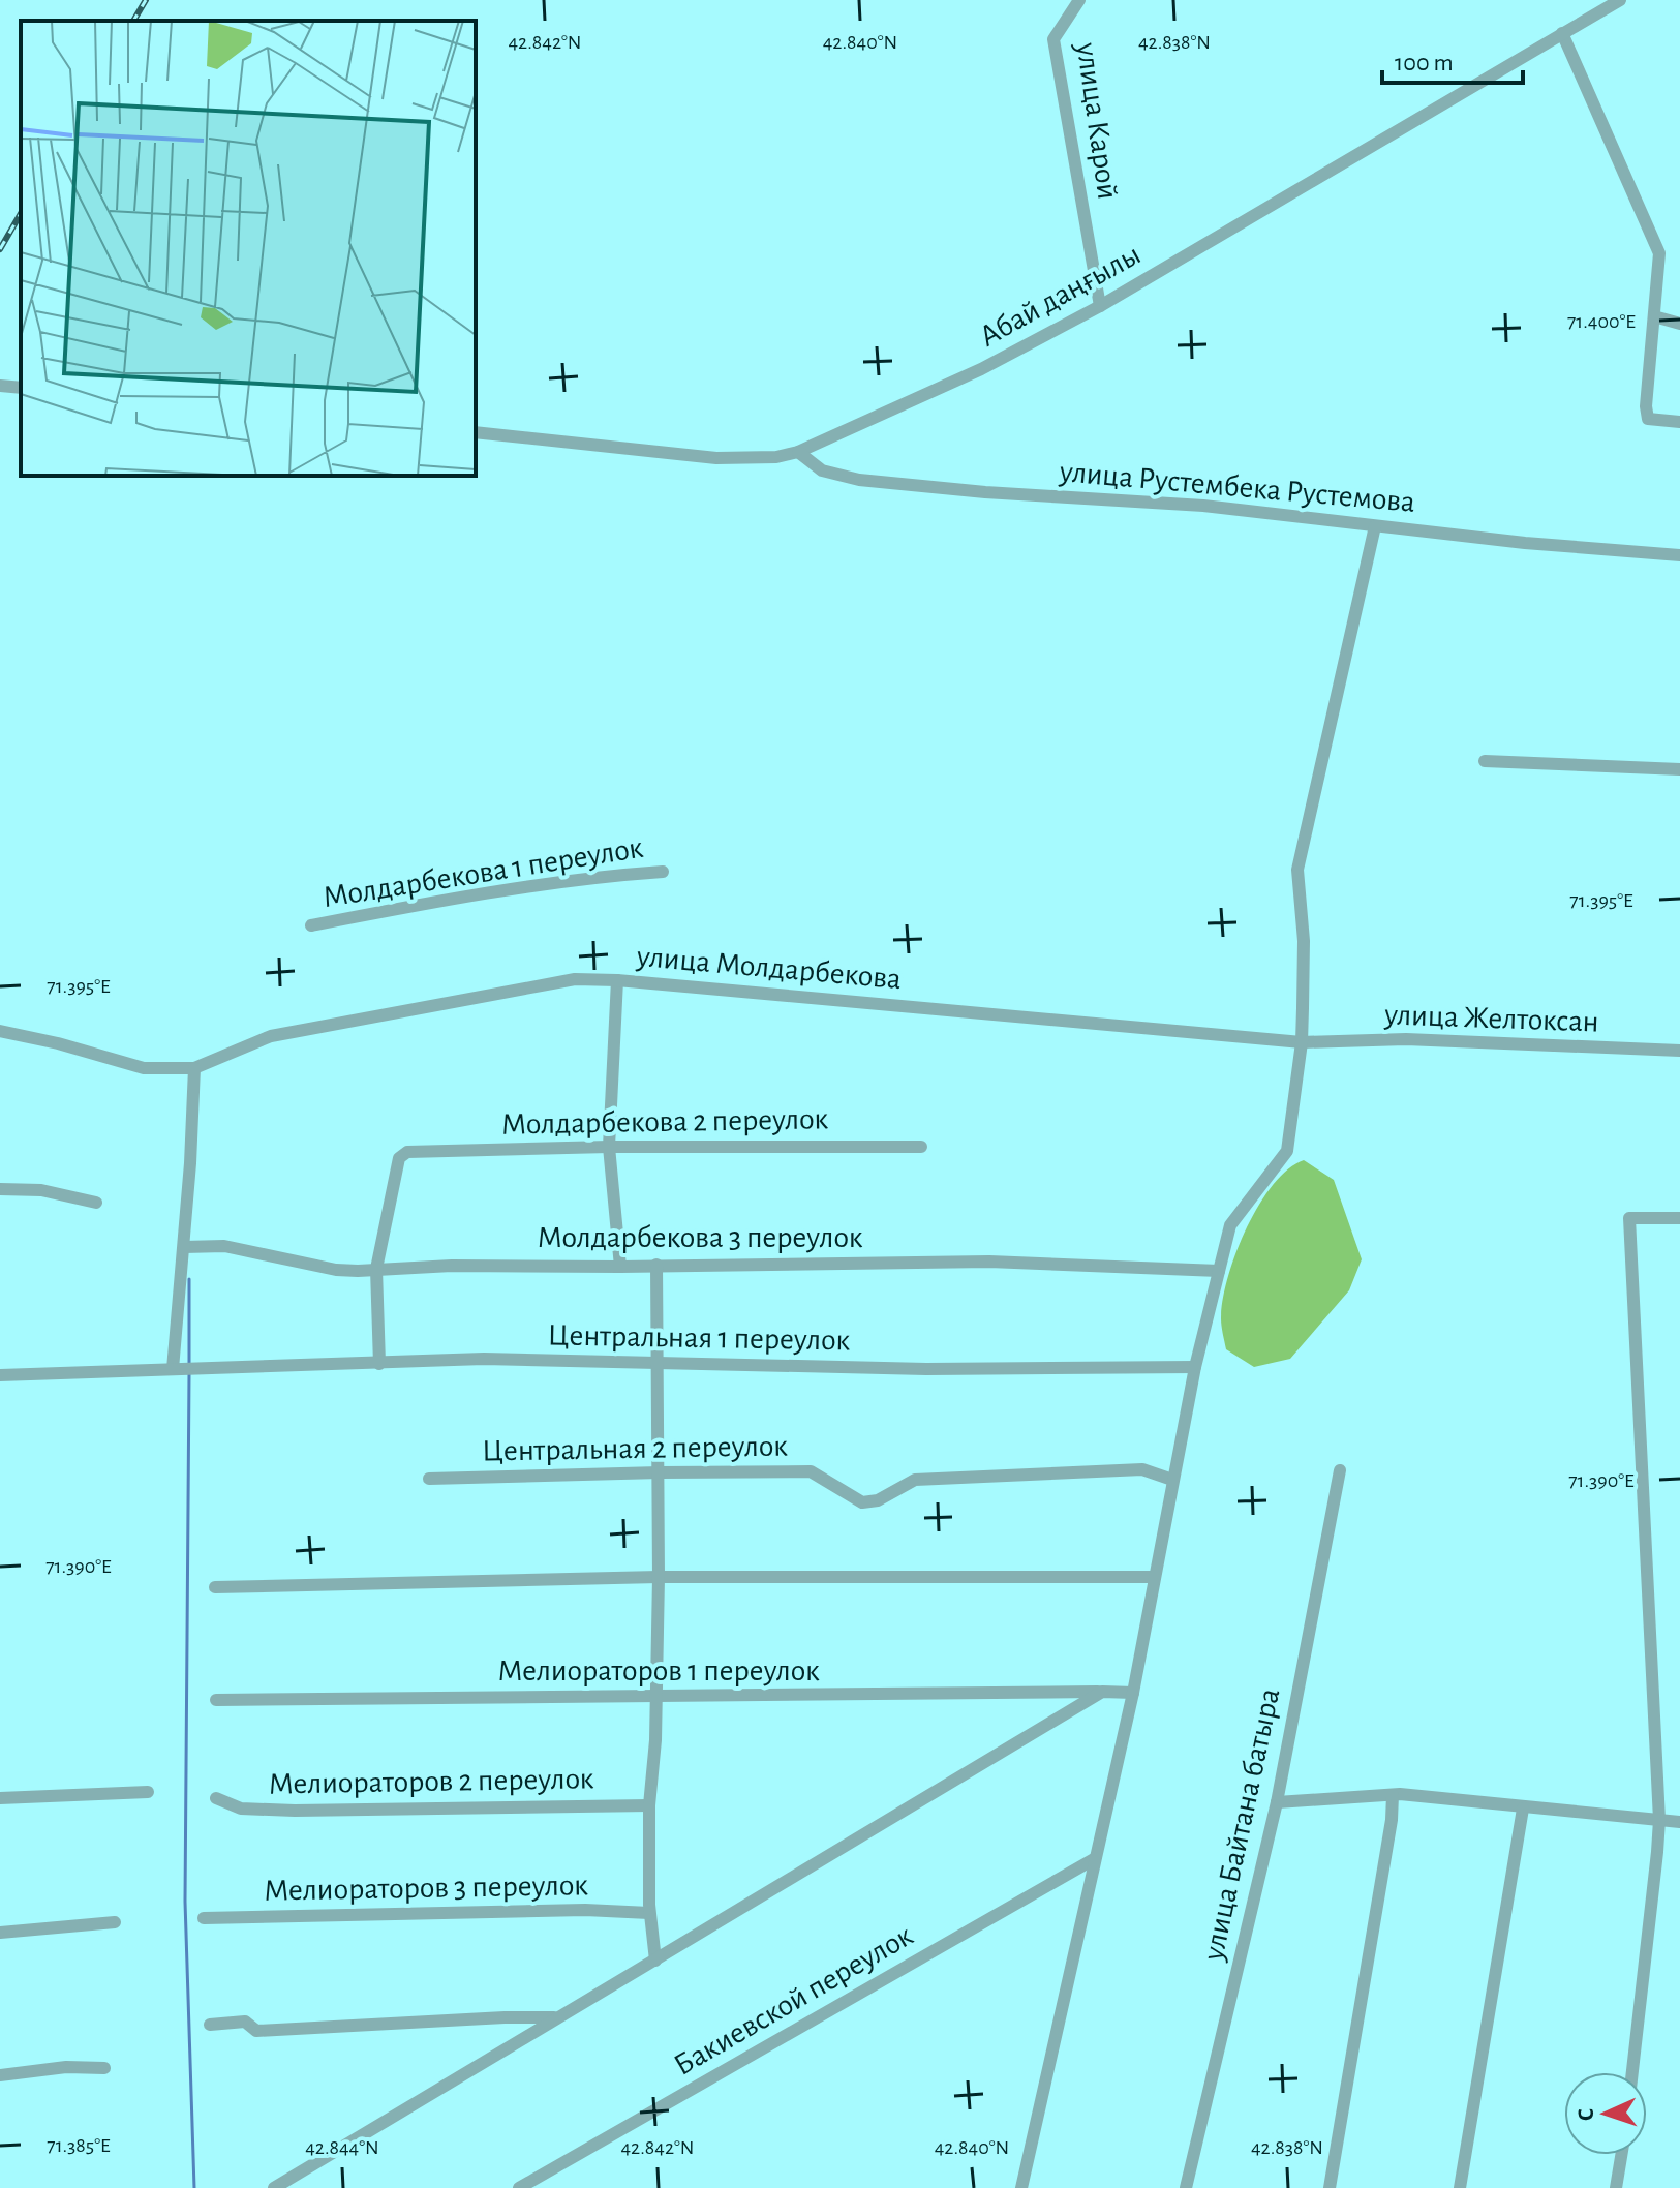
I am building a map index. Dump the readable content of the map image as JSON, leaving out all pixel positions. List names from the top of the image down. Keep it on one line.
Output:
{"streets":{"street":["улица Карой","Абай даңғылы","улица Рустембека Рустемова","Молдарбекова 1 переулок","улица Молдарбекова","улица Желтоксан","Молдарбекова 2 переулок","Молдарбекова 3 переулок","Центральная 1 переулок","Центральная 2 переулок","Мелиораторов 1 переулок","Мелиораторов 2 переулок","улица Байтана батыра","Мелиораторов 3 переулок","Бакиевской переулок"]},"crossings":[["улица Карой","Абай даңғылы"],["Абай даңғылы","улица Рустембека Рустемова"],["улица Молдарбекова","улица Желтоксан"],["Молдарбекова 2 переулок","Молдарбекова 3 переулок"]],"scale_bar":"100 m","north":"left","coordinates":["42.842°N","42.840°N","42.838°N","71.400°E","71.395°E","71.390°E","71.385°E","42.844°N"]}
